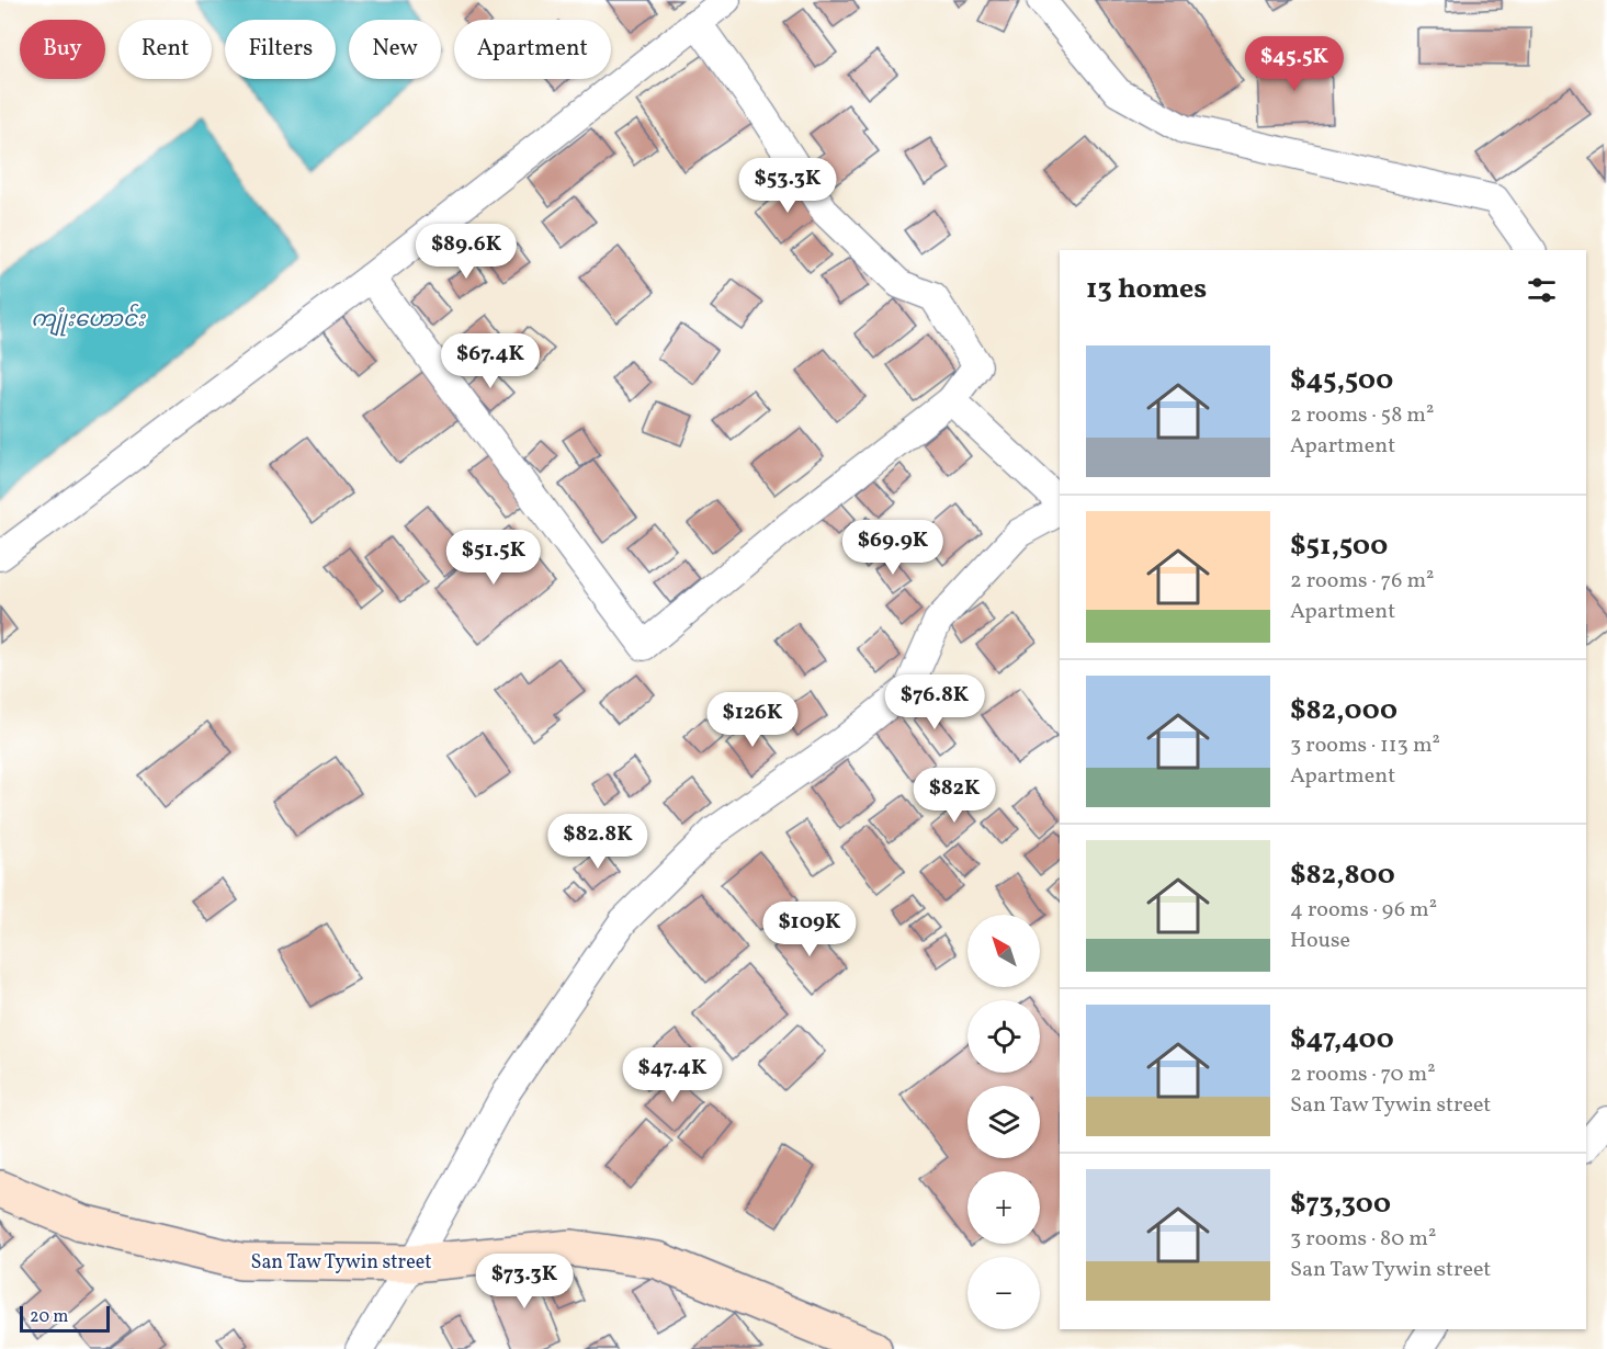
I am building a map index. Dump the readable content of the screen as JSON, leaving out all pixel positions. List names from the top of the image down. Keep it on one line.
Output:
{"streets":{"street":["San Taw Tywin street"]},"water":["ကျုံးဟောင်း"],"scale_bar":"20 m","north":"top left","page":{"chip":["Buy","Rent","Filters","New","Apartment"],"price":["$45.5K","$53.3K","$89.6K","$67.4K","$69.9K","$51.5K","$76.8K","$126K","$82K","$82.8K","$109K","$47.4K","$73.3K"],"heading":"13 homes","list":[{"name":"$45,500","note":"2 rooms · 58 m² · Apartment"},{"name":"$51,500","note":"2 rooms · 76 m² · Apartment"},{"name":"$82,000","note":"3 rooms · 113 m² · Apartment"},{"name":"$82,800","note":"4 rooms · 96 m² · House"},{"name":"$47,400","note":"2 rooms · 70 m² · San Taw Tywin street"},{"name":"$73,300","note":"3 rooms · 80 m² · San Taw Tywin street"}],"map_buttons":["+","−"],"scale":"20 m"}}
